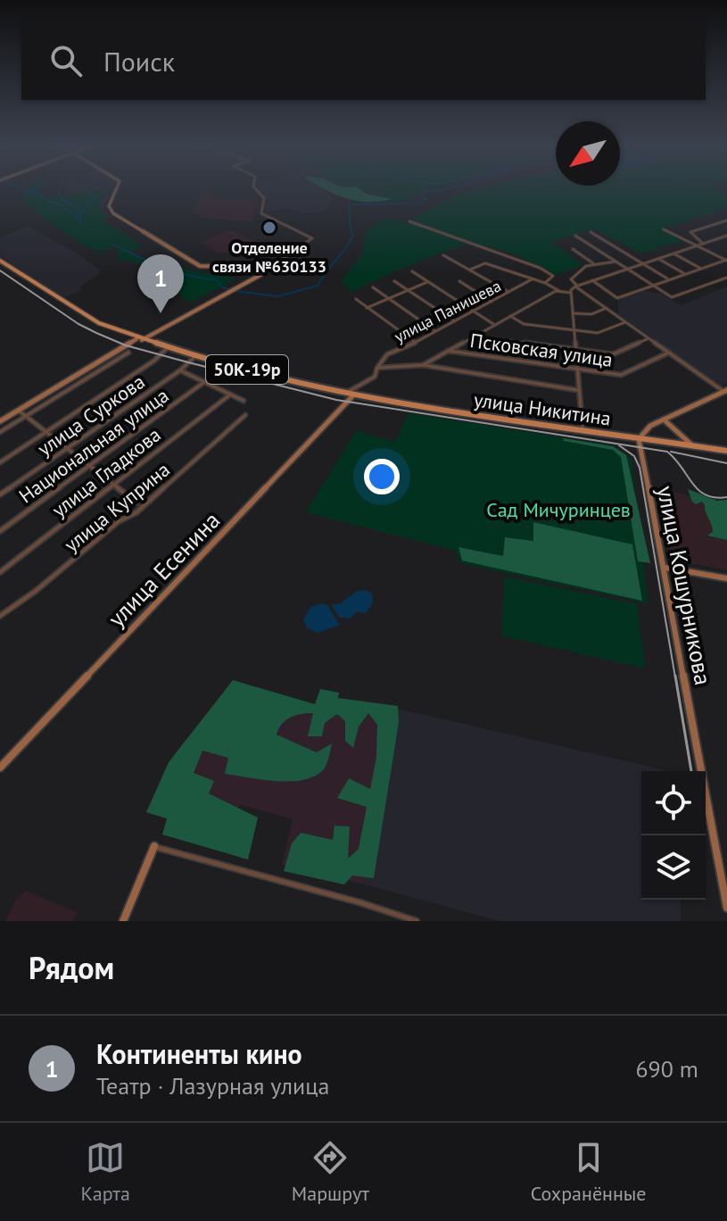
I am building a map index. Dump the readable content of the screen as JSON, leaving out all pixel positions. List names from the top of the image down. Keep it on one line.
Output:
{"streets":{"main road":["50К-19р","улица Никитина"],"street":["улица Панишева","Псковская улица","улица Суркова","Национальная улица","улица Гладкова","улица Куприна","улица Есенина","улица Кошурникова"]},"crossings":[["улица Панишева","50К-19р"],["50К-19р","улица Никитина"],["50К-19р","улица Суркова"],["50К-19р","улица Есенина"],["улица Никитина","улица Есенина"],["улица Никитина","улица Кошурникова"]],"parks":["Сад Мичуринцев"],"places":["Отделение связи №630133"],"north":"bottom left","page":{"search":"Поиск","pins":"1","heading":"Рядом","list":[{"mark":"1","name":"Континенты кино","note":"Театр · Лазурная улица","value":"690 m"}],"nav":["Карта","Маршрут","Сохранённые"]}}
